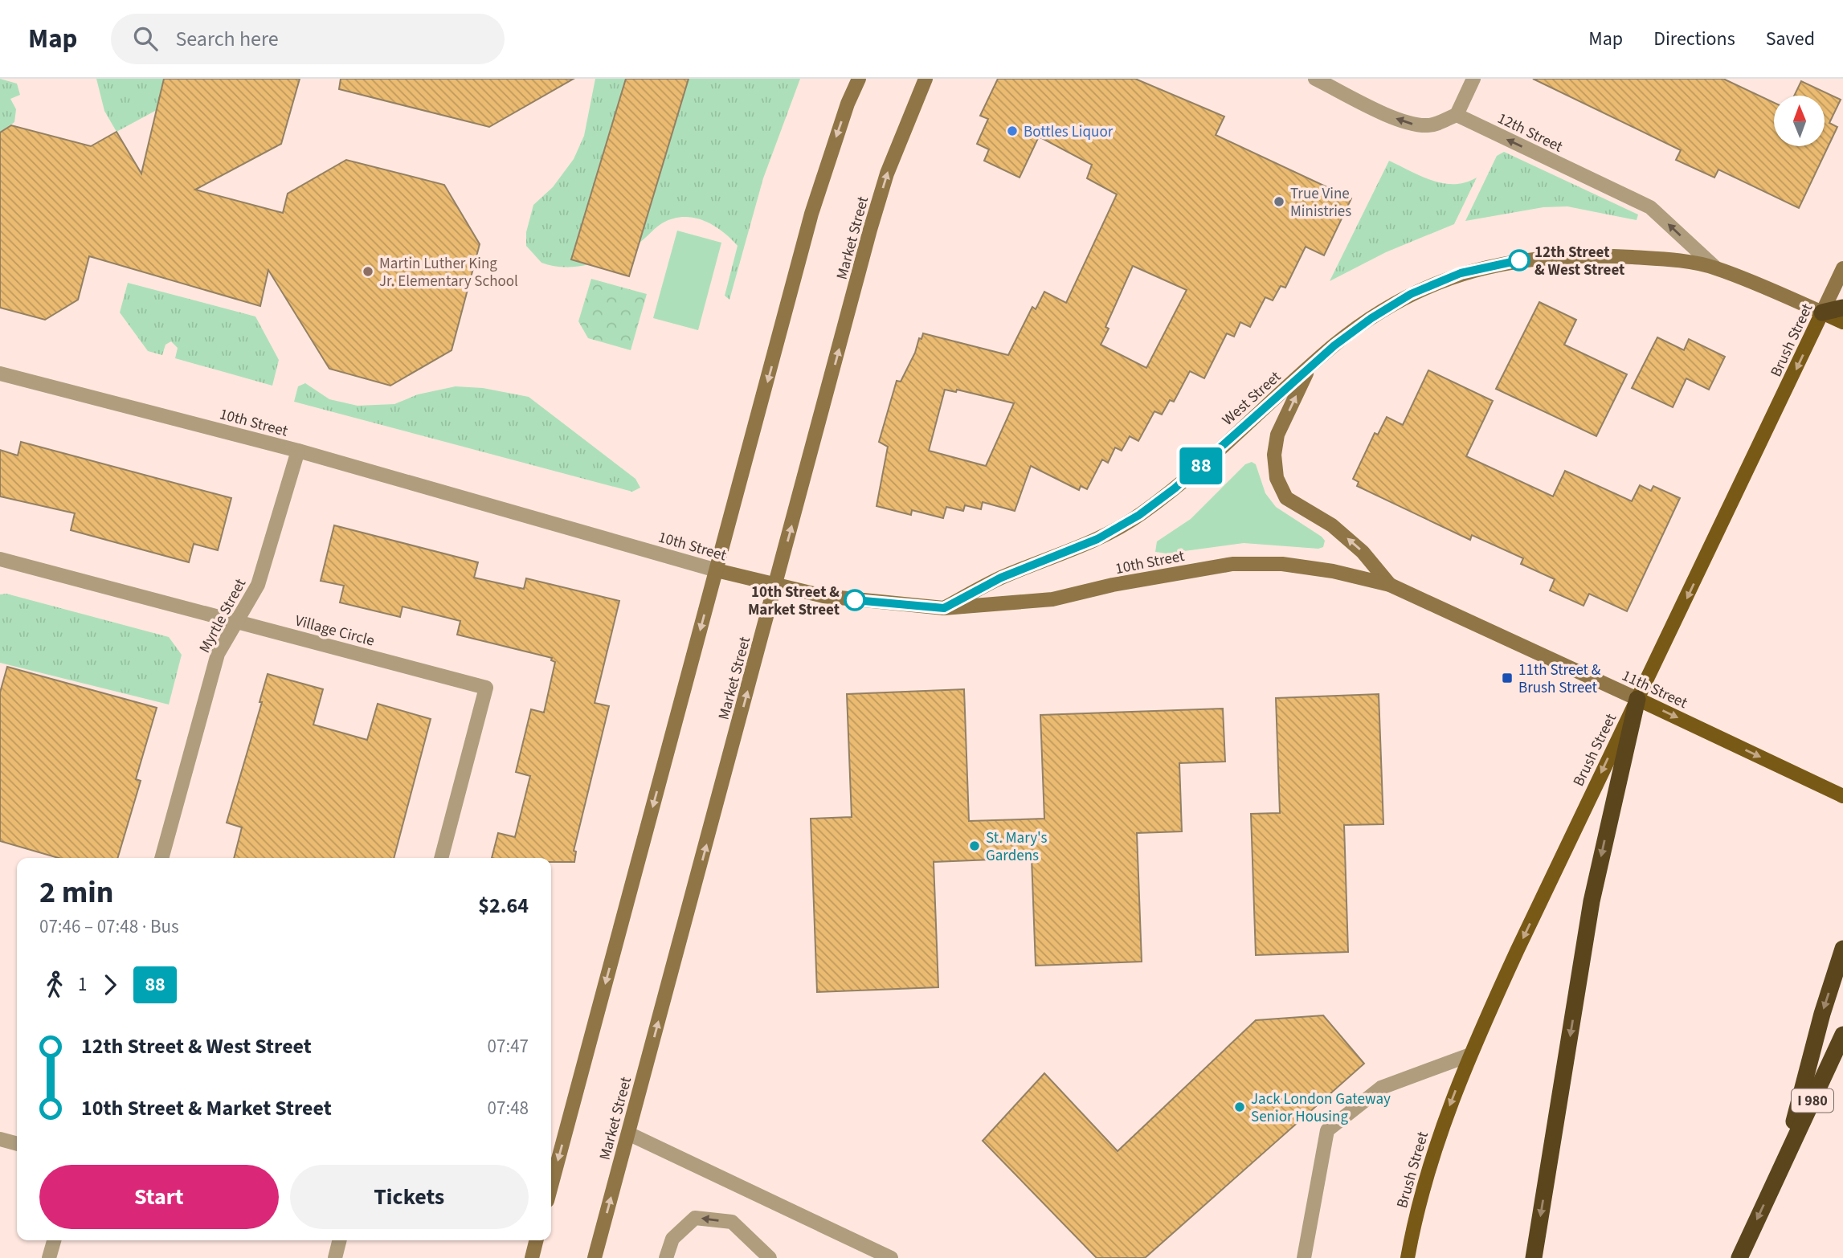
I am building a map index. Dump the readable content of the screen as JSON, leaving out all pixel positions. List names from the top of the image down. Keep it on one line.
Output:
{"streets":{"highway":["I 980"],"main road":["12th Street","Market Street","Brush Street","West Street","10th Street","11th Street"],"street":["Myrtle Street","Village Circle"]},"crossings":[["12th Street","Brush Street"],["12th Street","West Street"],["Market Street","10th Street"],["Brush Street","11th Street"],["West Street","10th Street"],["10th Street","Myrtle Street"],["10th Street","11th Street"],["Myrtle Street","Village Circle"]],"one_way":["12th Street","Brush Street","11th Street"],"places":{"other":["Bottles Liquor","True Vine Ministries","12th Street & West Street","Martin Luther King Jr. Elementary School","10th Street & Market Street","St. Mary's Gardens","Jack London Gateway Senior Housing"],"transit":["11th Street & Brush Street"]},"lines":["bus line 88"],"north":"top","page":{"header":"Map","search":"Search here","nav":["Map","Directions","Saved"],"on_map":"88","heading":["2 min","07:46 – 07:48 · Bus","$2.64"],"legs":["1","88"],"list":[{"name":"12th Street & West Street","value":"07:47"},{"name":"10th Street & Market Street","value":"07:48"}],"buttons":["Start","Tickets"]}}
